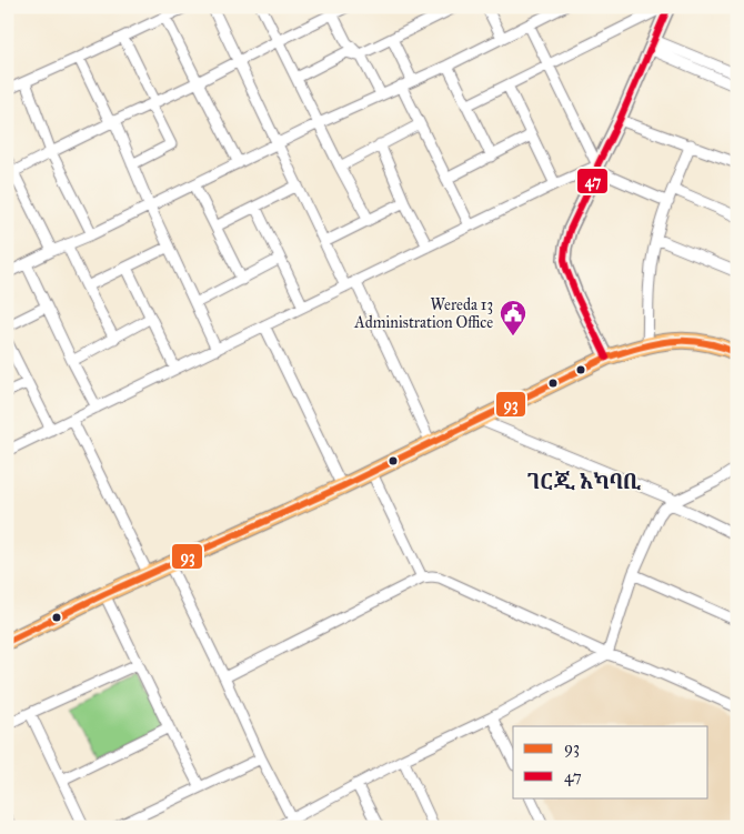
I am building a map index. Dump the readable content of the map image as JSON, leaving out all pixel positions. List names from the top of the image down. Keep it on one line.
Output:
{"districts":["ገርጂ አካባቢ"],"places":{"public building":["Wereda 13 Administration Office"]},"lines":["transit line 47","transit line 93"],"legend":["93","47"]}
